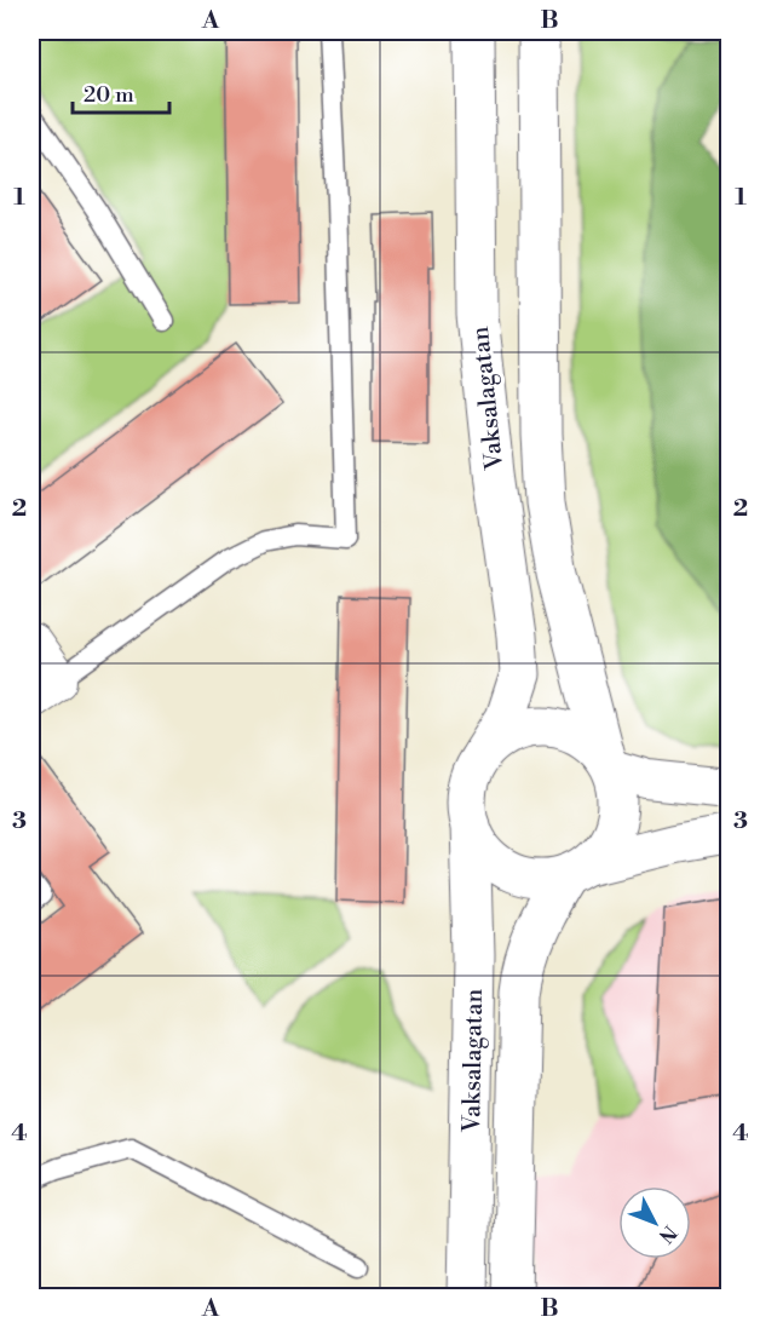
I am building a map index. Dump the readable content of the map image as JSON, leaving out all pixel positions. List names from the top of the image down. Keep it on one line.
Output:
{"streets":{"main road":["Vaksalagatan"]},"scale_bar":"20 m","north":"bottom right","grid":{"columns":["A","B"],"rows":["1","2","3","4"]}}
